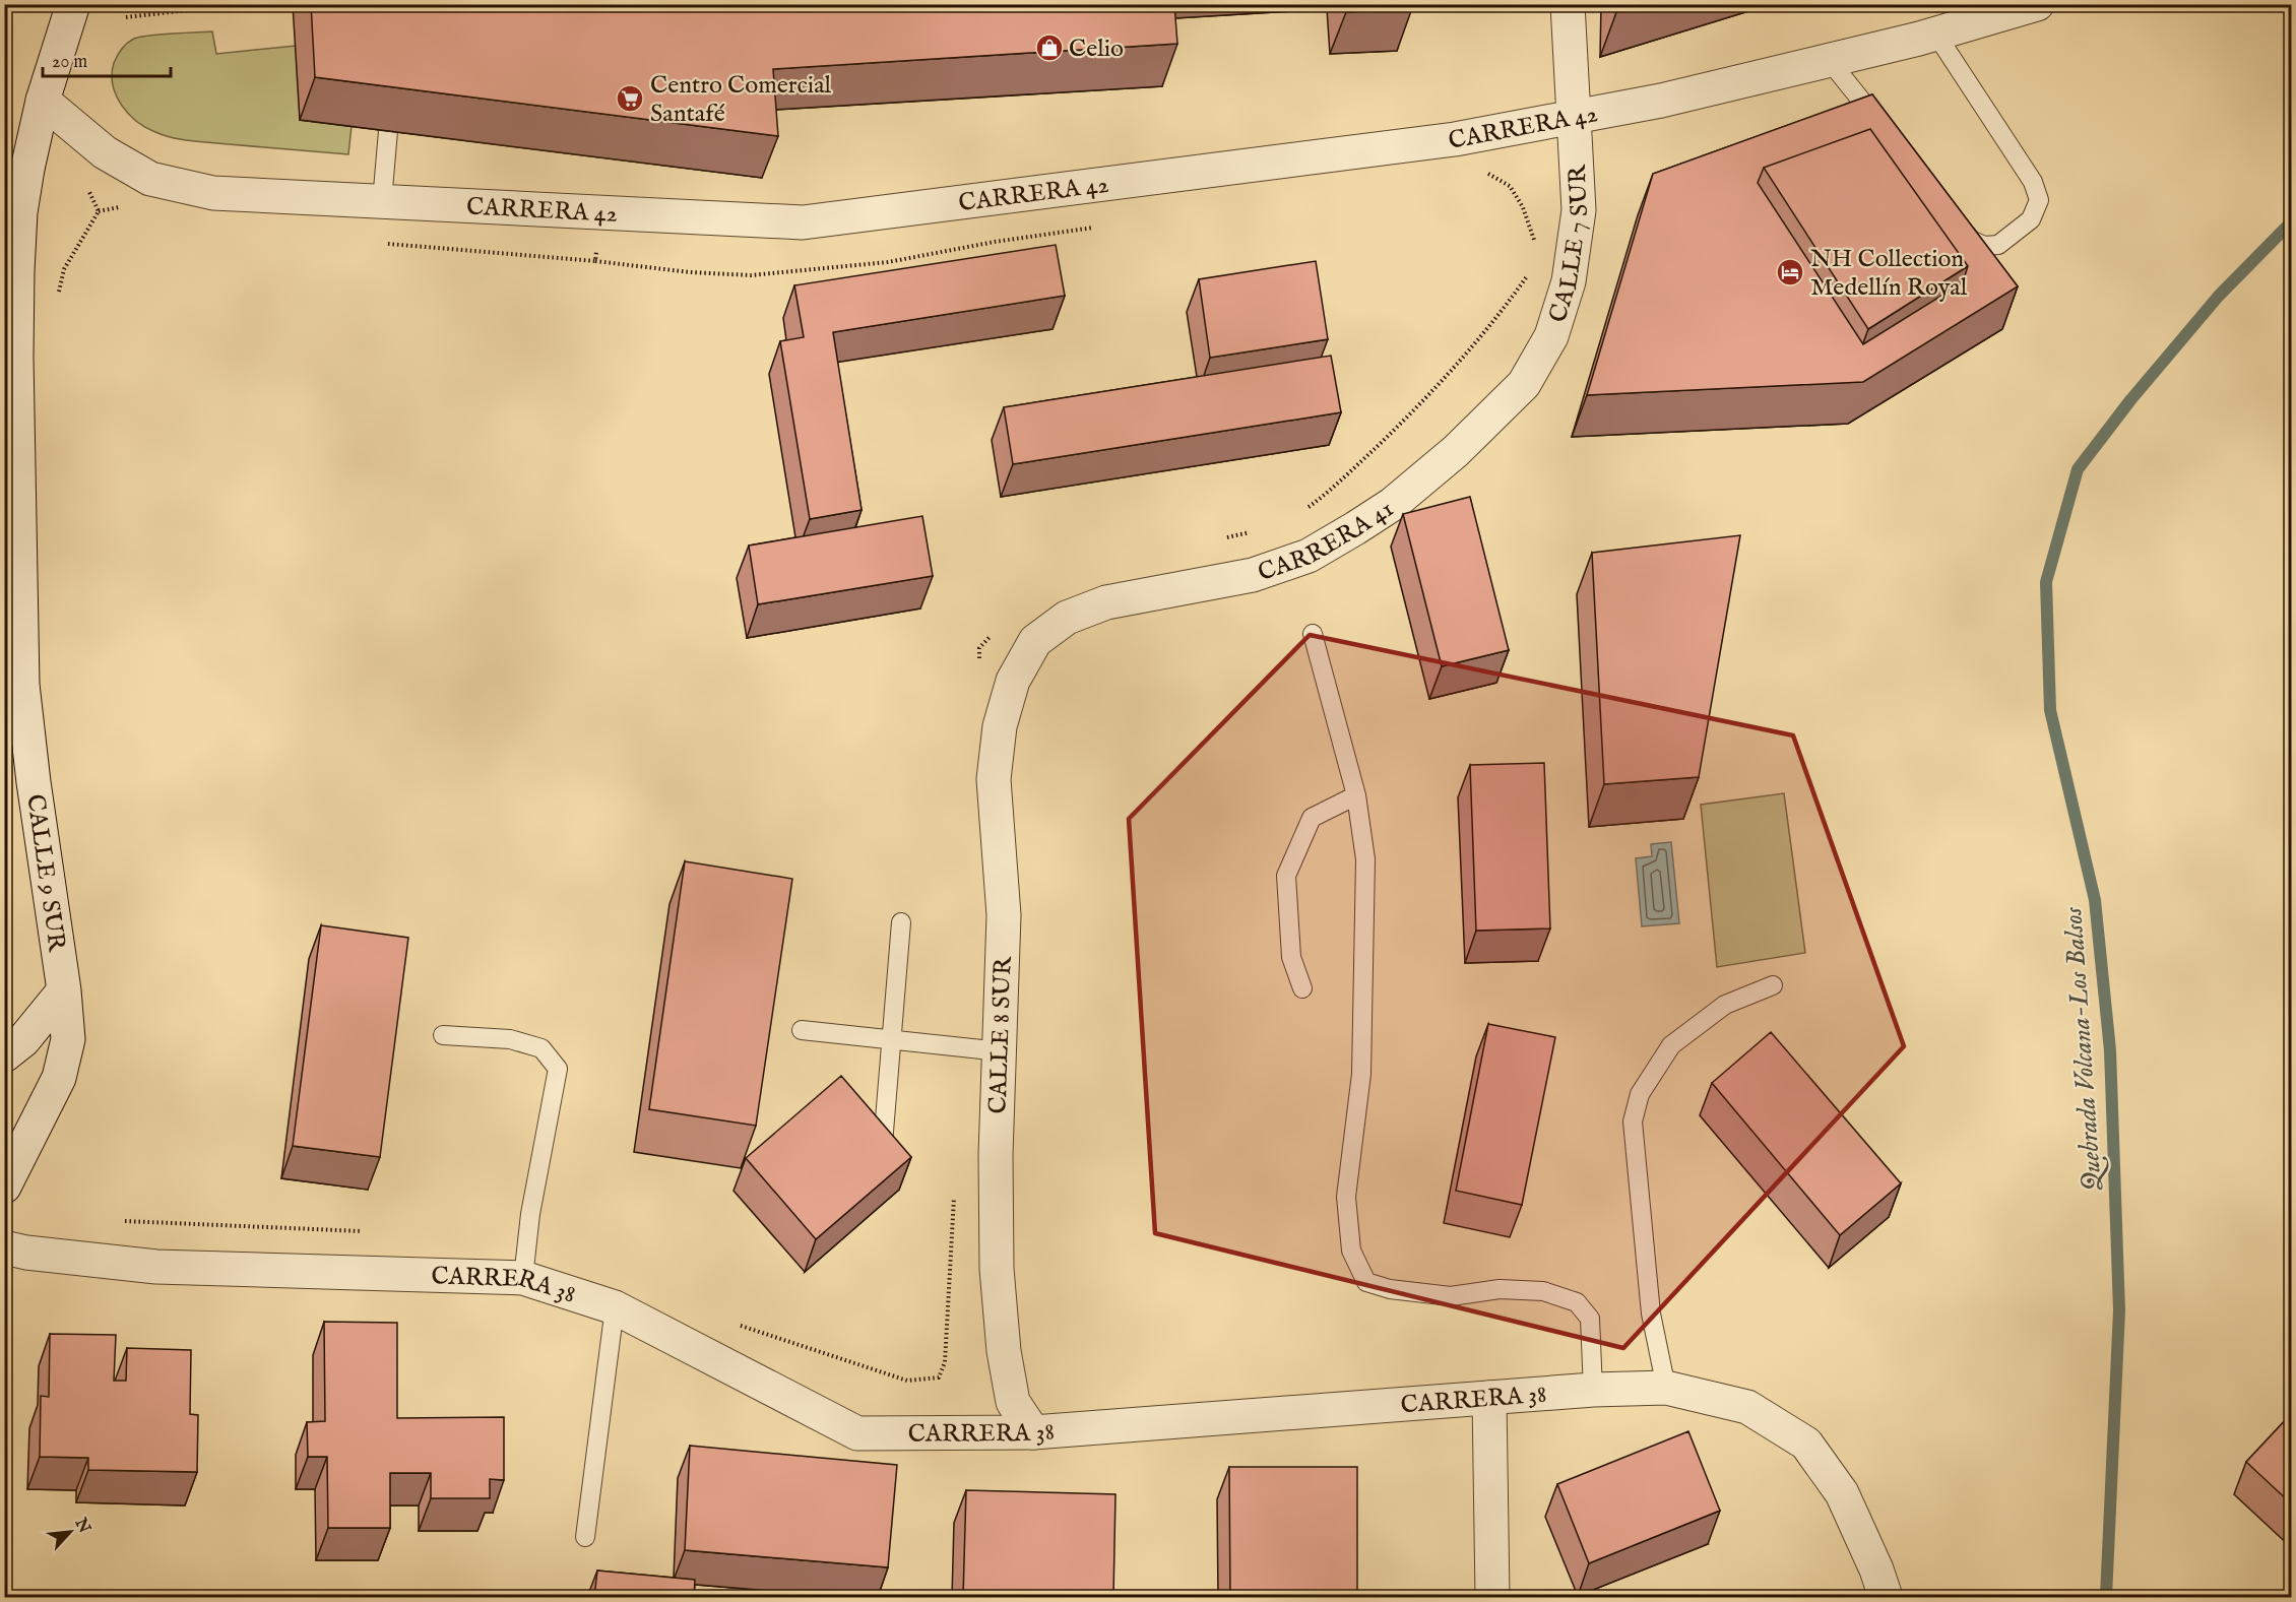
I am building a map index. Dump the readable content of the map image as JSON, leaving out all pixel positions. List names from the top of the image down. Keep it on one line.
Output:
{"streets":{"street":["CARRERA 42","CALLE 7 SUR","CARRERA 41","CALLE 9 SUR","CALLE 8 SUR","CARRERA 38"]},"crossings":[["CARRERA 42","CALLE 7 SUR"],["CARRERA 42","CALLE 9 SUR"],["CALLE 7 SUR","CARRERA 41"],["CARRERA 41","CALLE 8 SUR"],["CALLE 8 SUR","CARRERA 38"]],"water":["Quebrada Volcana-Los Balsos"],"places":{"shop":["Celio"],"supermarket":["Centro Comercial Santafé"],"hotel":["NH Collection Medellín Royal"]},"scale_bar":"20 m","north":"top right"}
